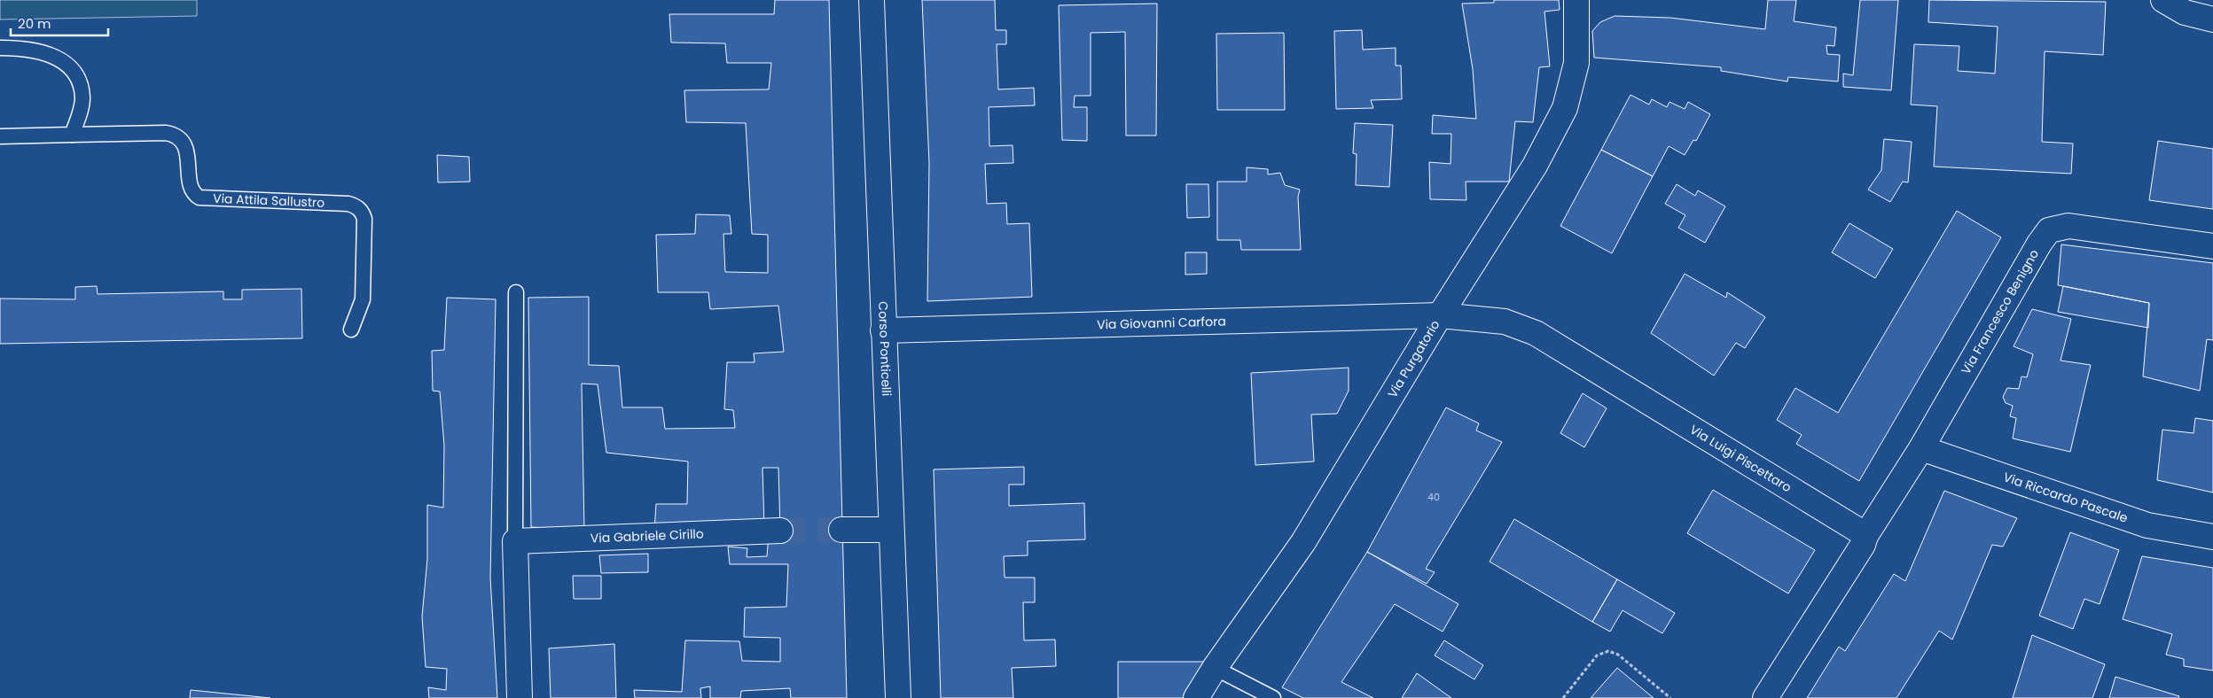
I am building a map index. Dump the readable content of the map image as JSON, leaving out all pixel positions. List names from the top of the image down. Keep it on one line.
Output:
{"streets":{"street":["Via Francesco Benigno","Via Giovanni Carfora","Corso Ponticelli","Via Purgatorio","Via Luigi Piscettaro","Via Riccardo Pascale","Via Gabriele Cirillo"],"lane":["Via Attila Sallustro"]},"crossings":[["Via Francesco Benigno","Via Luigi Piscettaro"],["Via Francesco Benigno","Via Riccardo Pascale"],["Via Giovanni Carfora","Corso Ponticelli"],["Via Giovanni Carfora","Via Purgatorio"],["Via Giovanni Carfora","Via Luigi Piscettaro"],["Via Purgatorio","Via Luigi Piscettaro"]],"house_numbers":["40"],"scale_bar":"20 m"}
